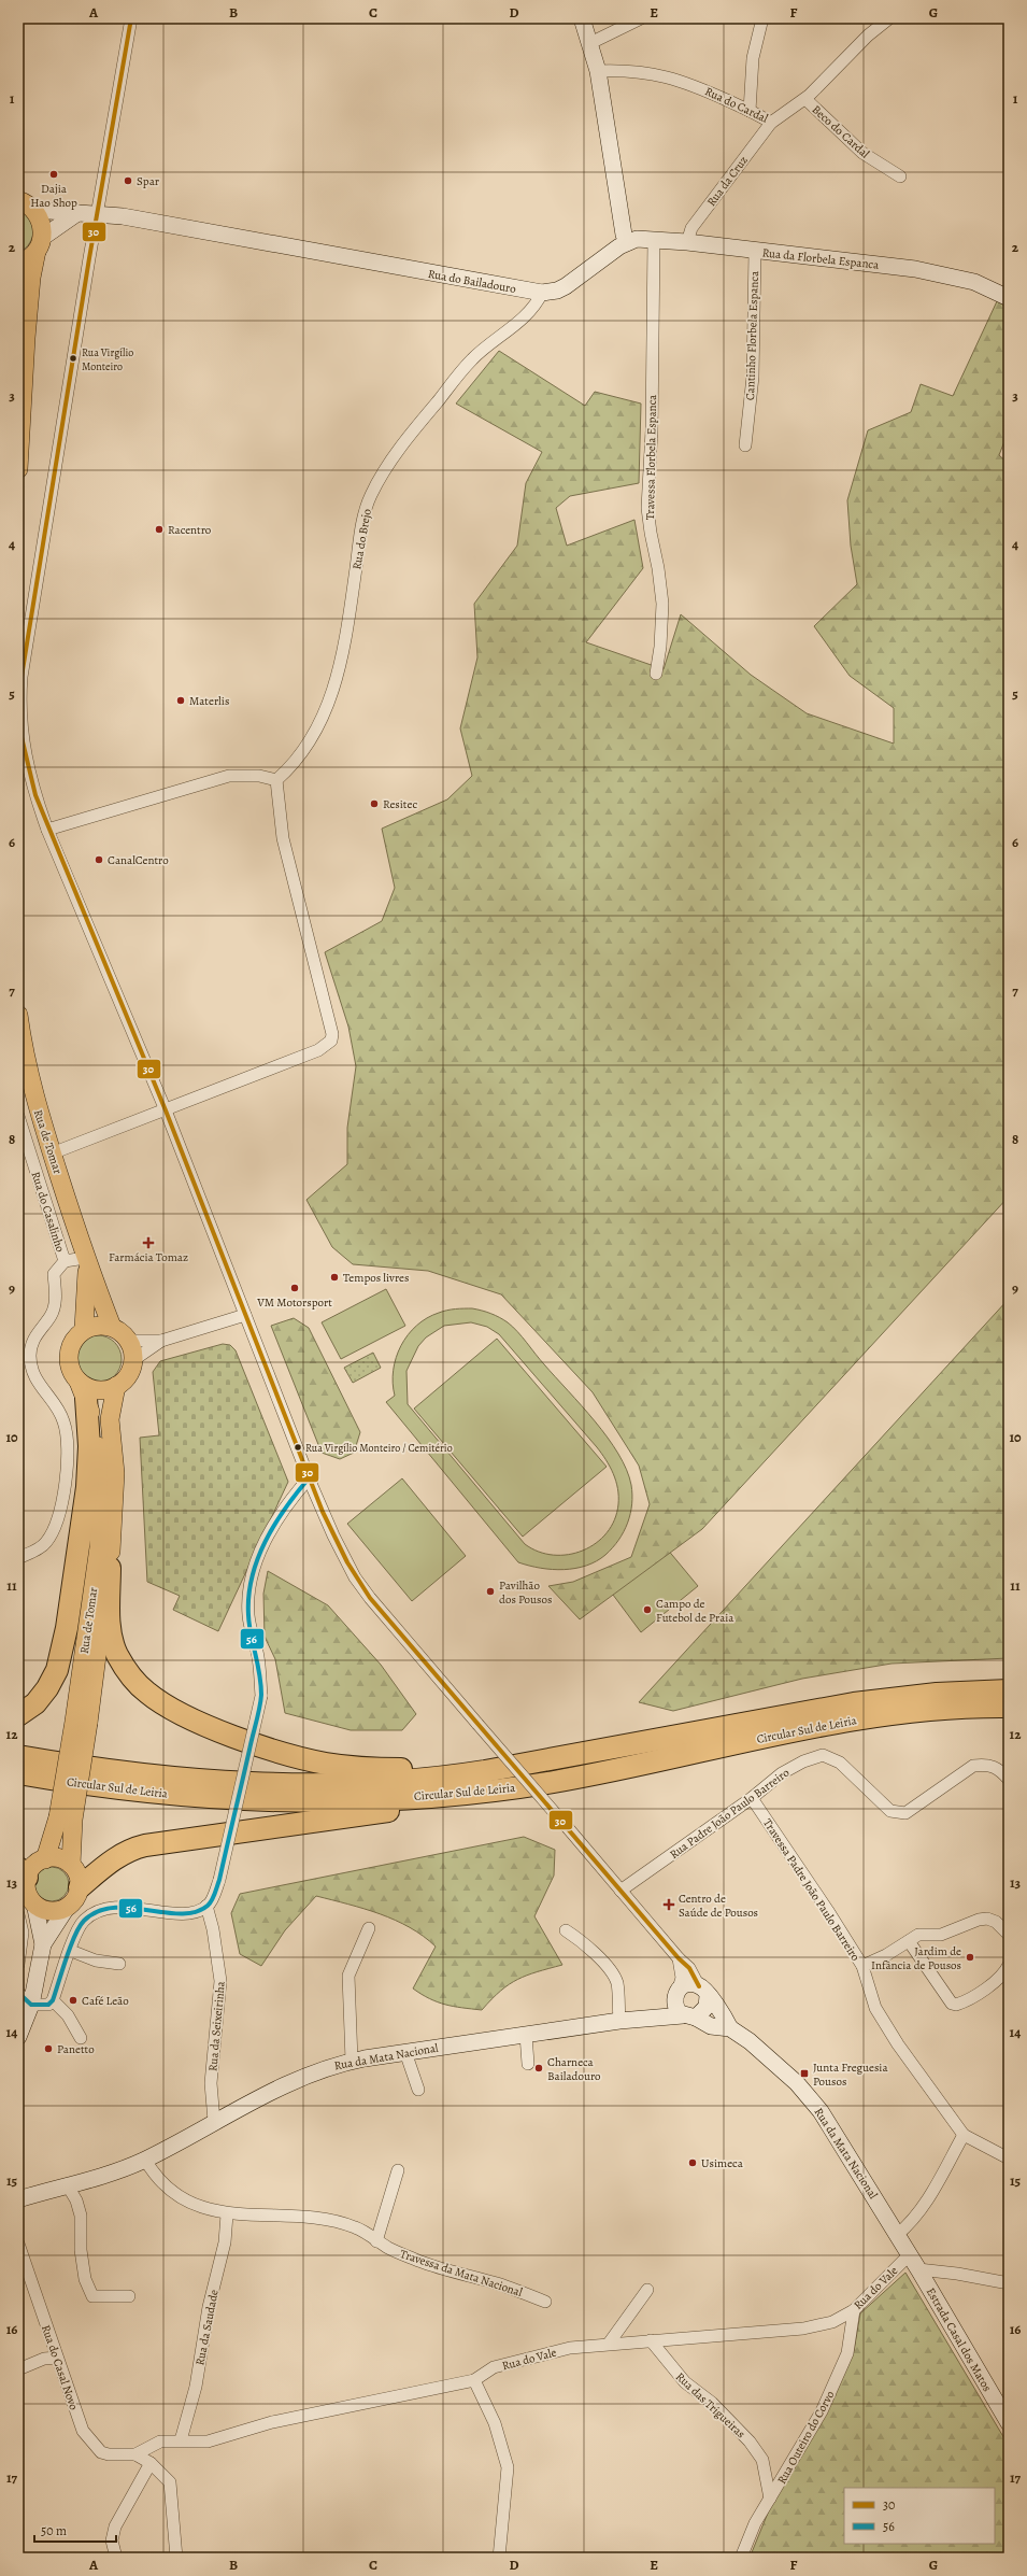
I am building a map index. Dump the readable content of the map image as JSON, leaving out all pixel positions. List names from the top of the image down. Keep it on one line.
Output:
{"streets":{"highway":["Circular Sul de Leiria"],"main road":["Rua de Tomar"],"street":["Rua do Cardal","Beco do Cardal","Rua da Cruz","Rua da Florbela Espanca","Rua do Bailadouro","Cantinho Florbela Espanca","Travessa Florbela Espanca","Rua do Brejo","Rua do Casalinho","Rua Padre João Paulo Barreiro","Travessa Padre João Paulo Barreiro","Rua da Seixeirinha","Rua da Mata Nacional","Travessa da Mata Nacional","Rua do Vale","Rua da Saudade","Estrada Casal dos Matos","Rua do Casal Novo","Rua das Trigueiras","Rua Outeiro do Corvo"]},"crossings":[["Rua do Cardal","Beco do Cardal"],["Rua do Cardal","Rua da Cruz"],["Rua da Cruz","Rua da Florbela Espanca"],["Rua da Florbela Espanca","Rua do Bailadouro"],["Rua da Florbela Espanca","Cantinho Florbela Espanca"],["Rua da Florbela Espanca","Travessa Florbela Espanca"],["Rua do Bailadouro","Rua do Brejo"],["Rua de Tomar","Rua do Casalinho"],["Rua Padre João Paulo Barreiro","Travessa Padre João Paulo Barreiro"],["Rua da Seixeirinha","Rua da Mata Nacional"],["Rua da Mata Nacional","Travessa da Mata Nacional"],["Rua da Mata Nacional","Rua do Vale"],["Rua da Mata Nacional","Estrada Casal dos Matos"],["Travessa da Mata Nacional","Rua da Saudade"],["Rua do Vale","Rua da Saudade"],["Rua do Vale","Estrada Casal dos Matos"],["Rua do Vale","Rua do Casal Novo"],["Rua do Vale","Rua das Trigueiras"],["Rua do Vale","Rua Outeiro do Corvo"],["Rua das Trigueiras","Rua Outeiro do Corvo"]],"places":{"other":["Dajia Hao Shop","Spar","Rua Virgílio Monteiro","Racentro","Materlis","Resitec","CanalCentro","Tempos livres","VM Motorsport","Rua Virgílio Monteiro / Cemitério","Pavilhão dos Pousos","Campo de Futebol de Praia","Jardim de Infância de Pousos","Café Leão","Panetto","Charneca Bailadouro","Usimeca"],"health":["Farmácia Tomaz","Centro de Saúde de Pousos"],"transit":["Junta Freguesia Pousos"]},"lines":["transit line 30","transit line 56"],"legend":["30","56"],"scale_bar":"50 m","grid":{"columns":["A","B","C","D","E","F","G"],"rows":["1","2","3","4","5","6","7","8","9","10","11","12","13","14","15","16","17"]}}
